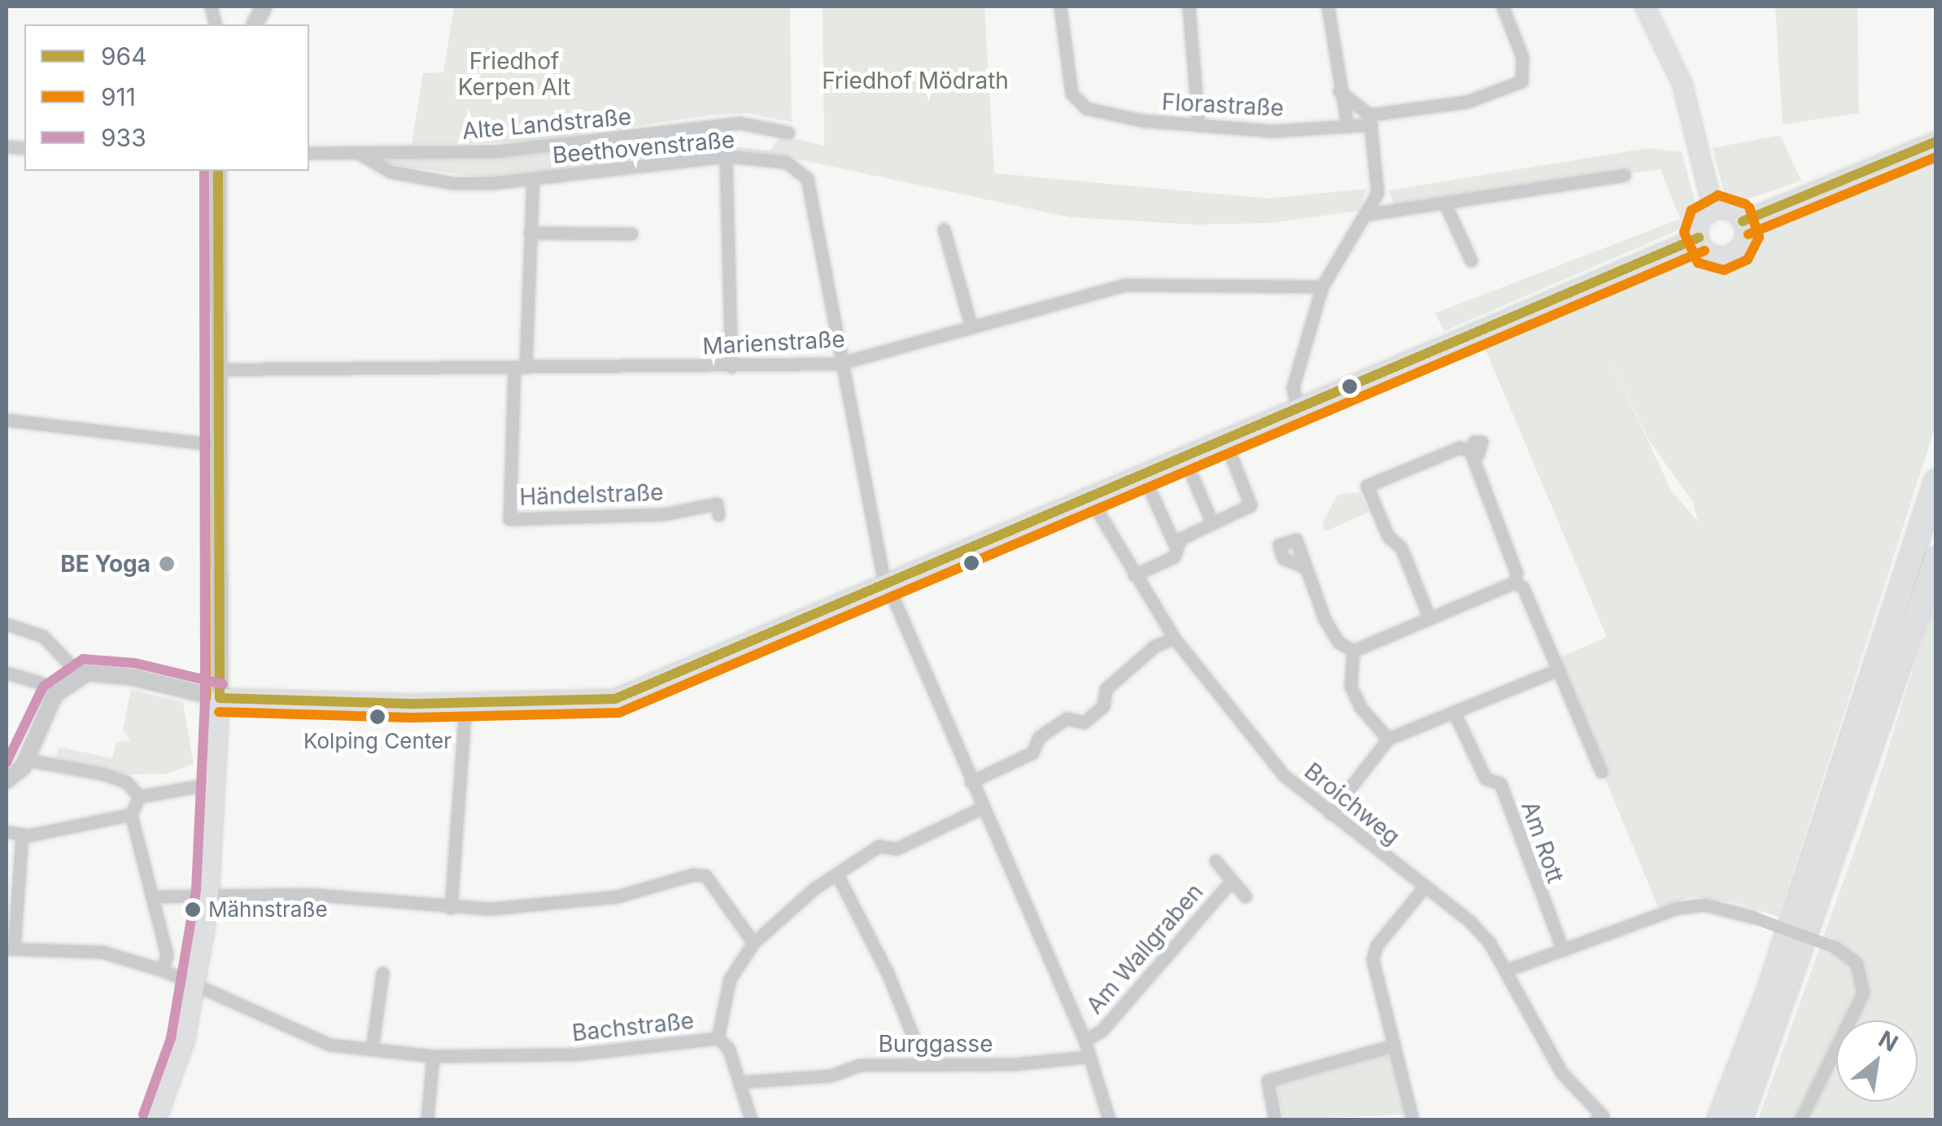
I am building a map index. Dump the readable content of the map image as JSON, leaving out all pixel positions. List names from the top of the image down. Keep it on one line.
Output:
{"streets":{"street":["Florastraße","Alte Landstraße","Beethovenstraße","Marienstraße","Händelstraße","Broichweg","Am Rott","Am Wallgraben","Bachstraße","Burggasse"]},"crossings":[["Alte Landstraße","Beethovenstraße"],["Beethovenstraße","Marienstraße"],["Beethovenstraße","Am Wallgraben"],["Beethovenstraße","Bachstraße"],["Marienstraße","Händelstraße"]],"parks":["Friedhof Kerpen Alt","Friedhof Mödrath"],"places":["BE Yoga","Kolping Center","Mähnstraße"],"lines":["transit line 964","transit line 911","transit line 933"],"legend":["964","911","933"],"north":"top right"}
